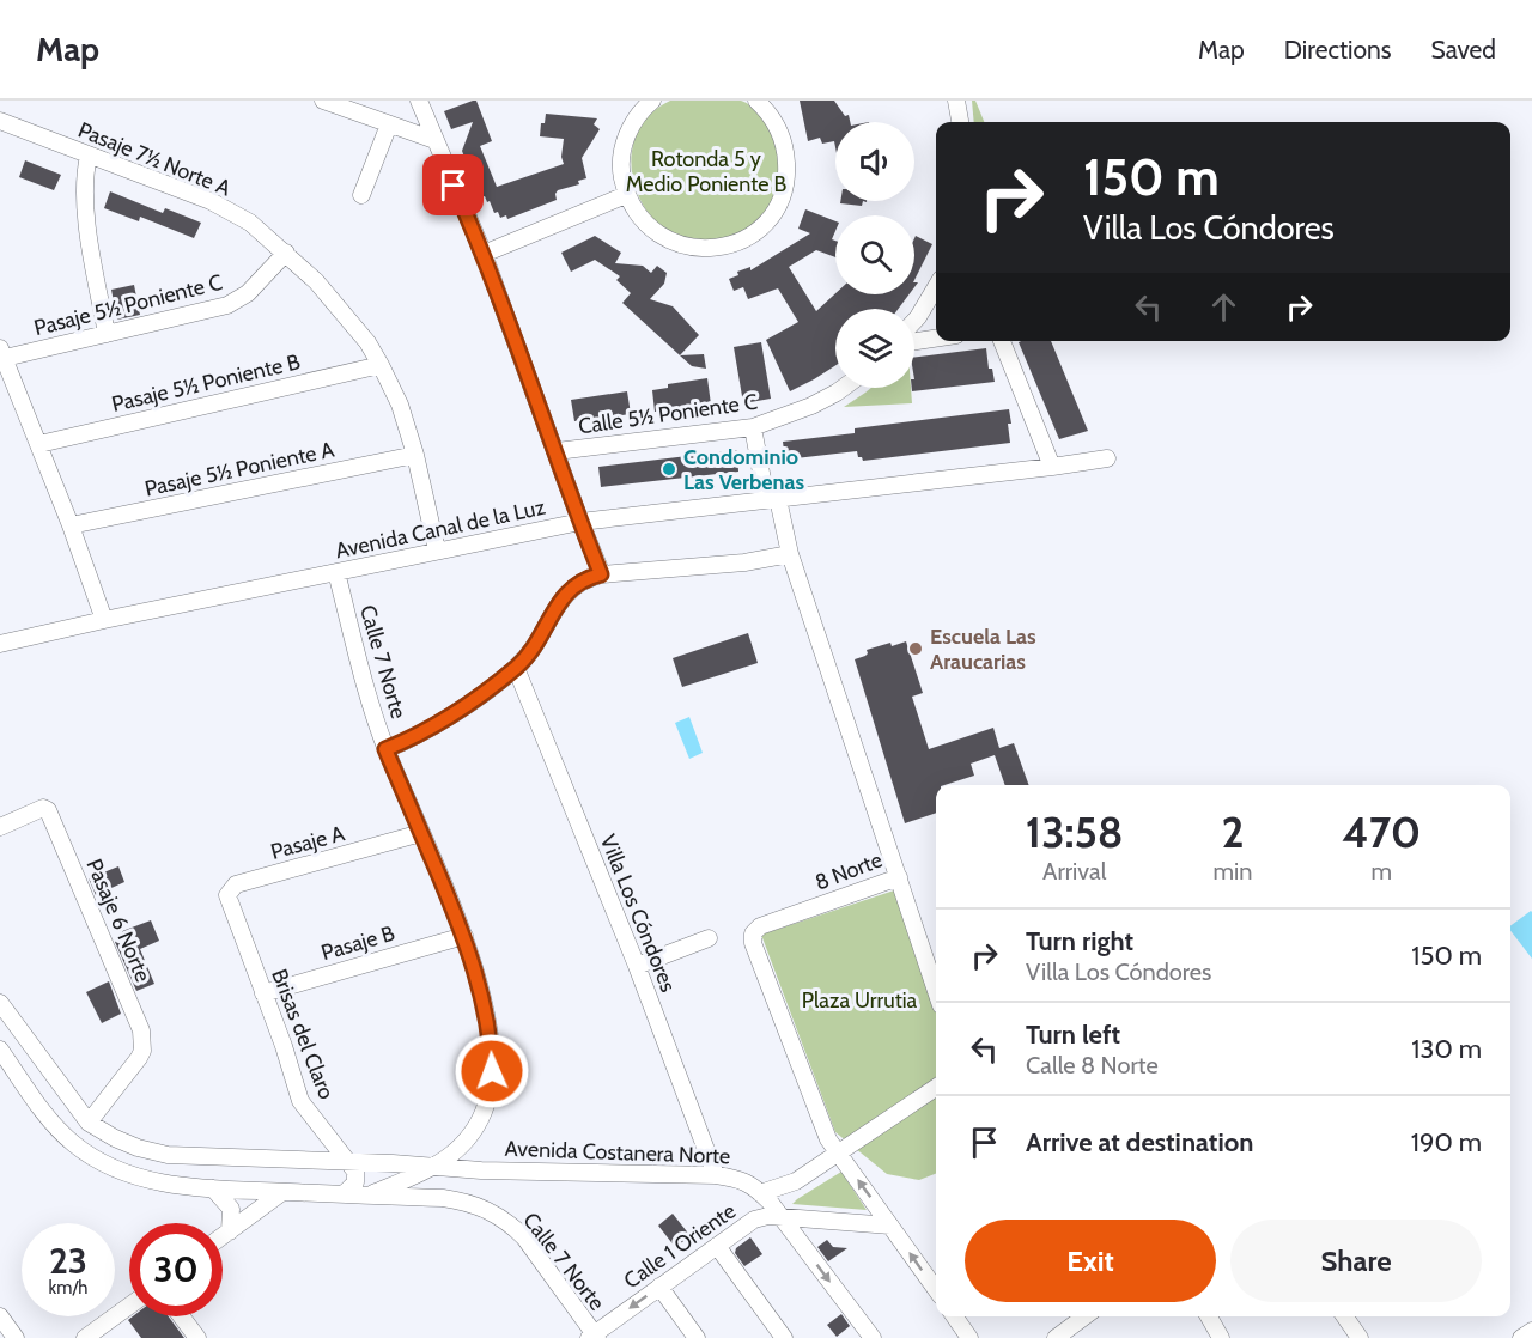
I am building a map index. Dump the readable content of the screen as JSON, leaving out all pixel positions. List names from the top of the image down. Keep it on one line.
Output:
{"streets":{"street":["Pasaje 7½ Norte A","Pasaje 5½ Poniente C","Pasaje 5½ Poniente B","Calle 5½ Poniente C","Pasaje 5½ Poniente A","Avenida Canal de la Luz","Calle 7 Norte","Pasaje A","8 Norte","Villa Los Cóndores","Pasaje 6 Norte","Pasaje B","Brisas del Claro","Avenida Costanera Norte","Calle 1 Oriente"]},"crossings":[["Pasaje 7½ Norte A","Pasaje 5½ Poniente C"],["Pasaje 7½ Norte A","Pasaje 5½ Poniente B"],["Pasaje 7½ Norte A","Pasaje 5½ Poniente A"],["Pasaje 7½ Norte A","Avenida Canal de la Luz"],["Calle 5½ Poniente C","8 Norte"],["Avenida Canal de la Luz","Calle 7 Norte"],["Avenida Canal de la Luz","8 Norte"],["Calle 7 Norte","Pasaje A"],["Calle 7 Norte","Pasaje B"],["Calle 7 Norte","Avenida Costanera Norte"],["Calle 7 Norte","Calle 1 Oriente"],["Pasaje A","Brisas del Claro"],["8 Norte","Calle 1 Oriente"],["Villa Los Cóndores","Avenida Costanera Norte"],["Pasaje 6 Norte","Avenida Costanera Norte"],["Pasaje B","Brisas del Claro"],["Brisas del Claro","Avenida Costanera Norte"],["Avenida Costanera Norte","Calle 1 Oriente"]],"parks":["Rotonda 5 y Medio Poniente B","Plaza Urrutia"],"places":["Condominio Las Verbenas","Escuela Las Araucarias"],"page":{"header":"Map","nav":["Map","Directions","Saved"],"turn":["150 m","Villa Los Cóndores"],"eta":["13:58","Arrival","2","min","470","m"],"list":[{"name":"Turn right","note":"Villa Los Cóndores","value":"150 m"},{"name":"Turn left","note":"Calle 8 Norte","value":"130 m"},{"name":"Arrive at destination","value":"190 m"}],"buttons":["Exit","Share"],"speed":"23 km/h","limit":"30"}}
